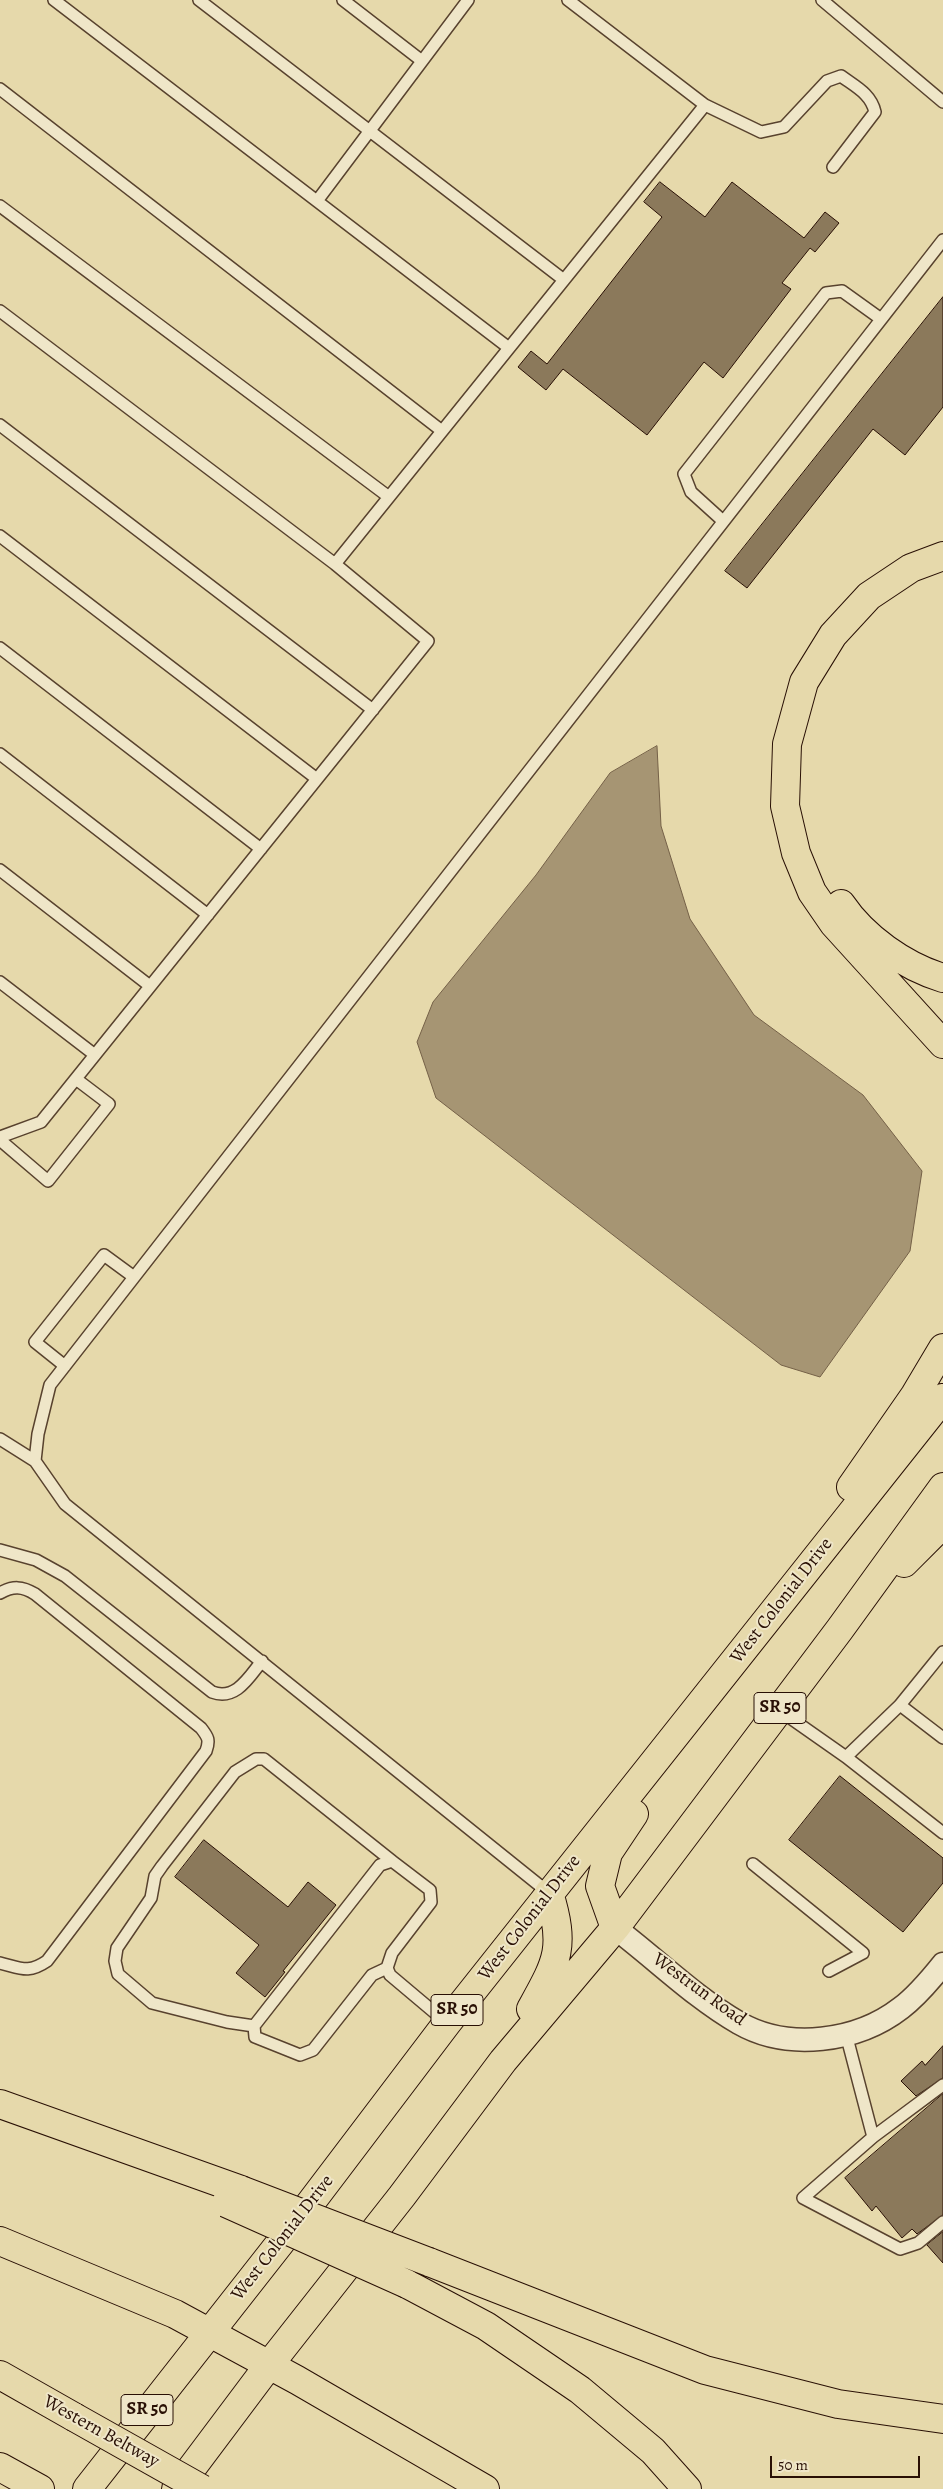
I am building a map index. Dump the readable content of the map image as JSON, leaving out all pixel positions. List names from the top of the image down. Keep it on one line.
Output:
{"streets":{"highway":["West Colonial Drive","SR 50","Western Beltway"],"street":["Westrun Road"]},"crossings":[["SR 50","Westrun Road"]],"scale_bar":"50 m"}
